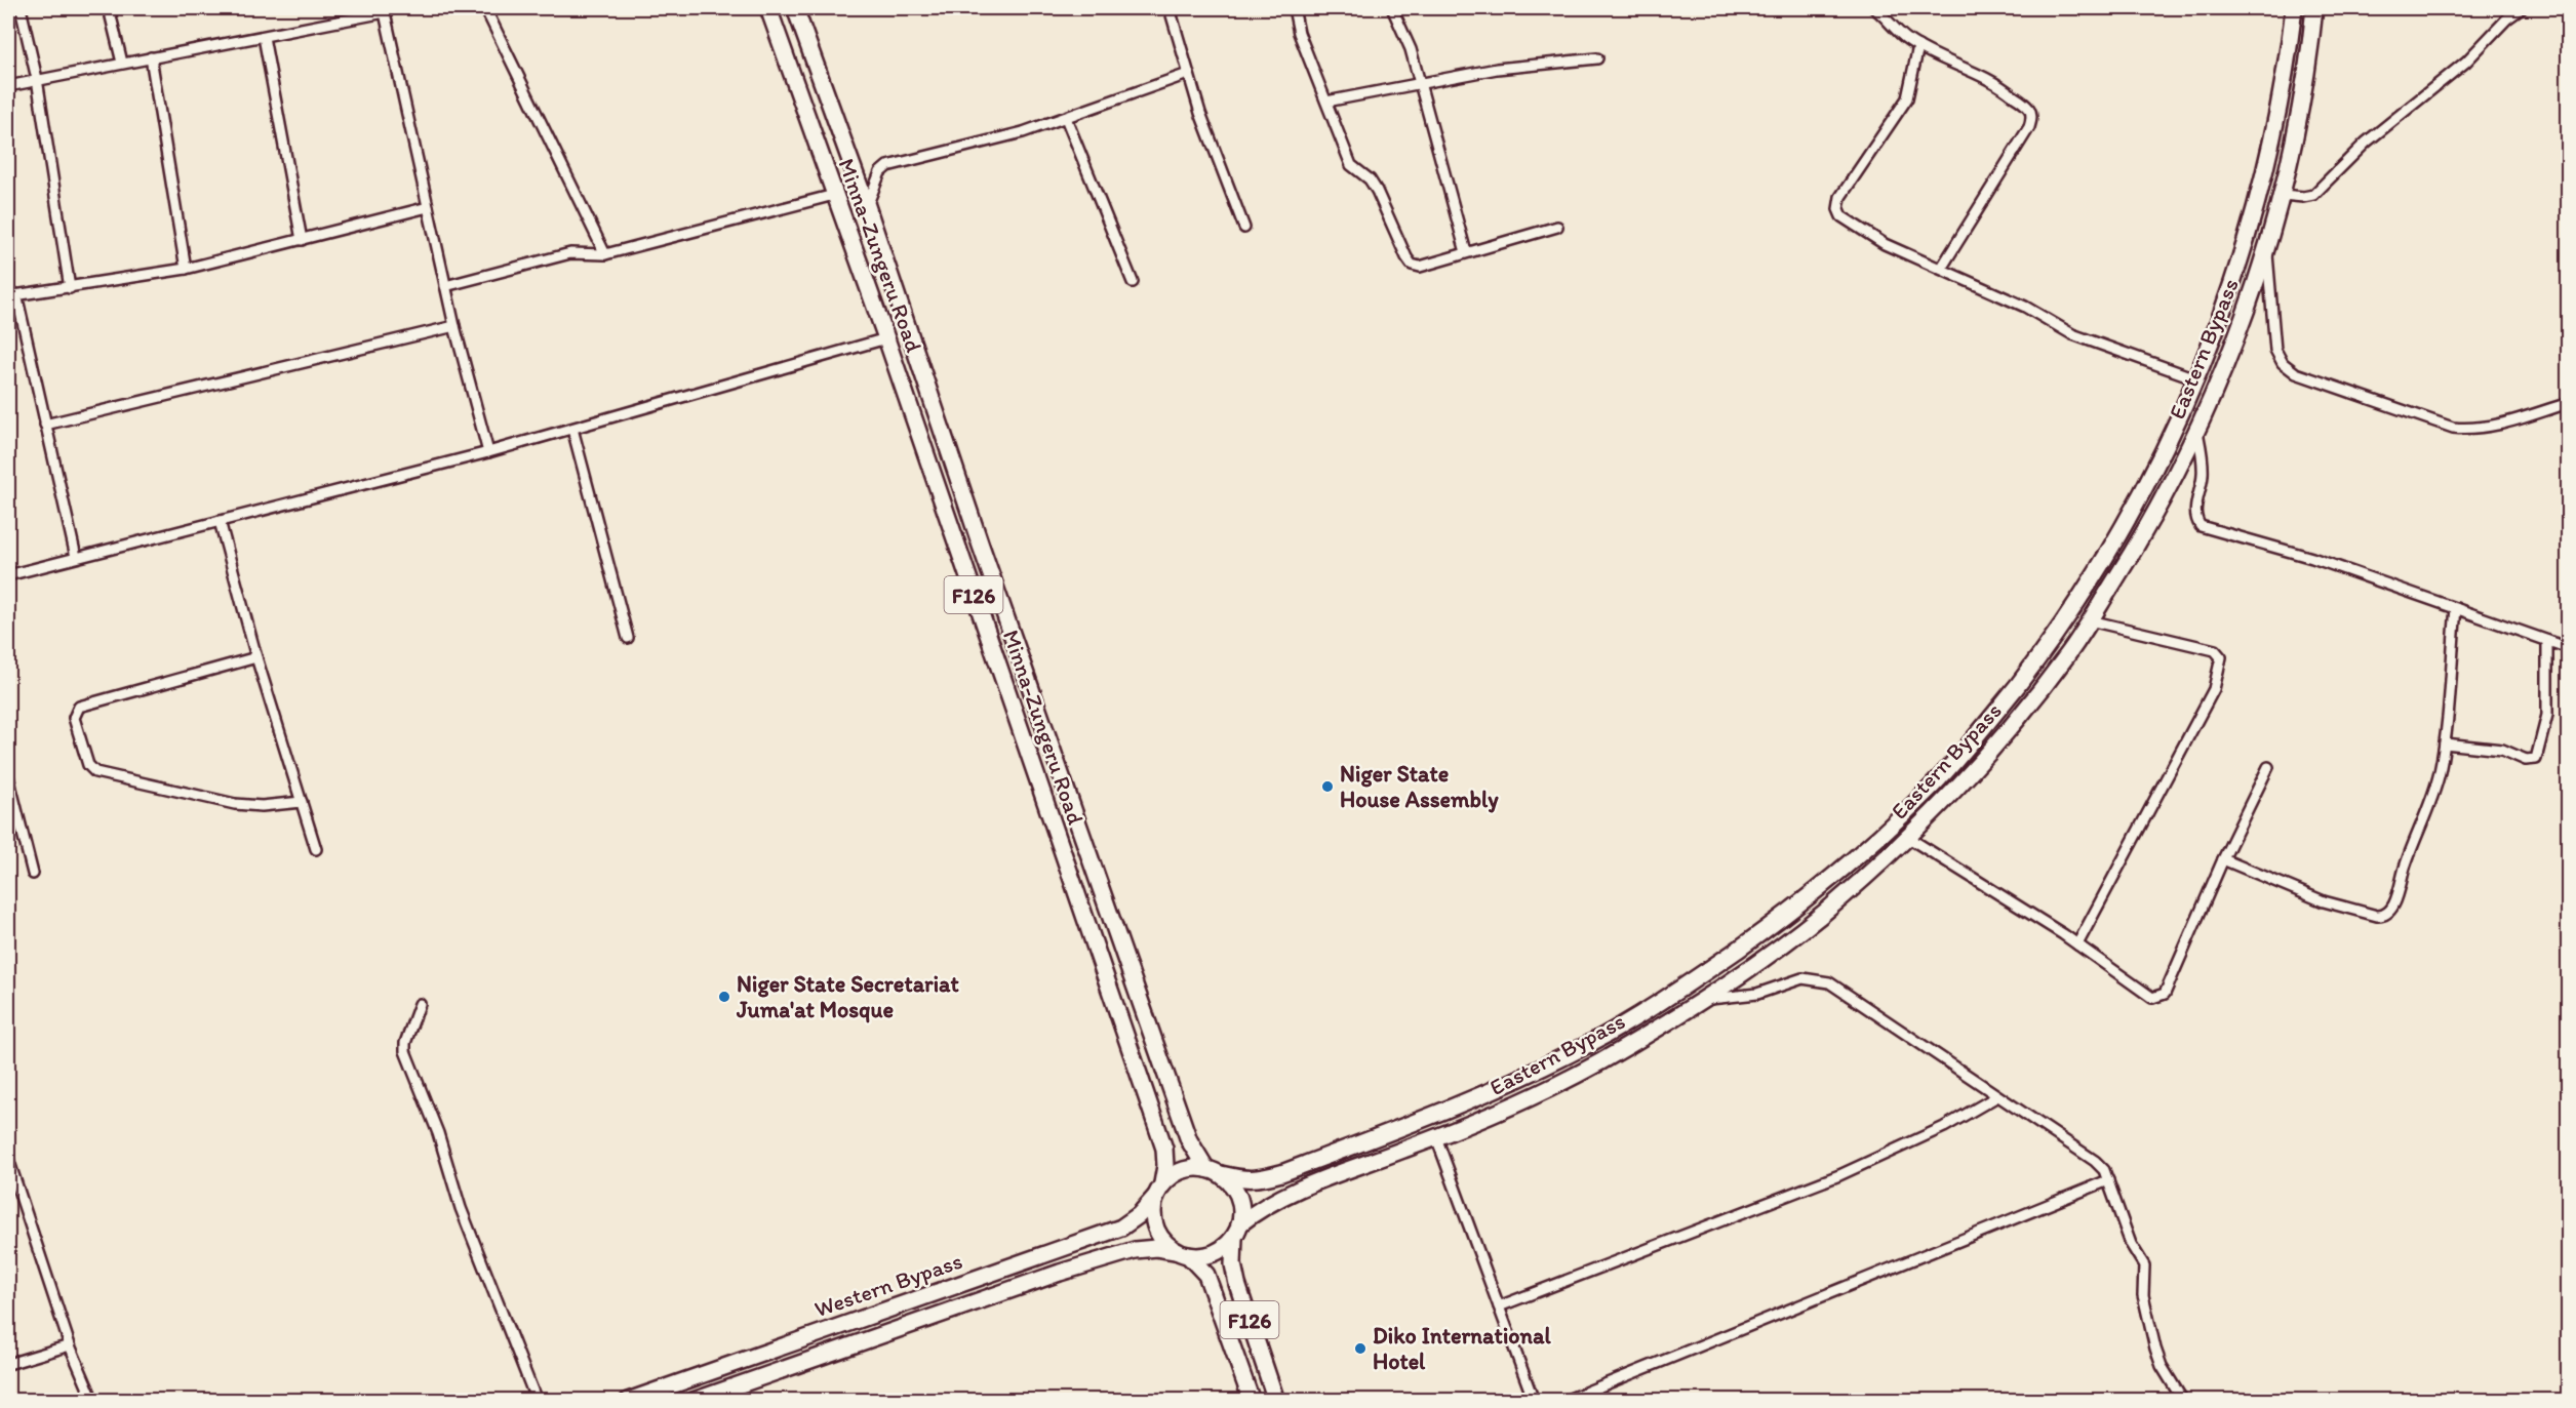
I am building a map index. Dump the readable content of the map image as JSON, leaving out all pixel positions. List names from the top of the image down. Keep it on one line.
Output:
{"streets":{"main road":["Minna-Zungeru Road","Eastern Bypass","F126","Western Bypass"]},"crossings":[["Minna-Zungeru Road","Eastern Bypass"],["Minna-Zungeru Road","F126"],["Minna-Zungeru Road","Western Bypass"],["Eastern Bypass","F126"],["Eastern Bypass","Western Bypass"],["F126","Western Bypass"]],"places":["Niger State House Assembly","Niger State Secretariat Juma'at Mosque","Diko International Hotel"]}
